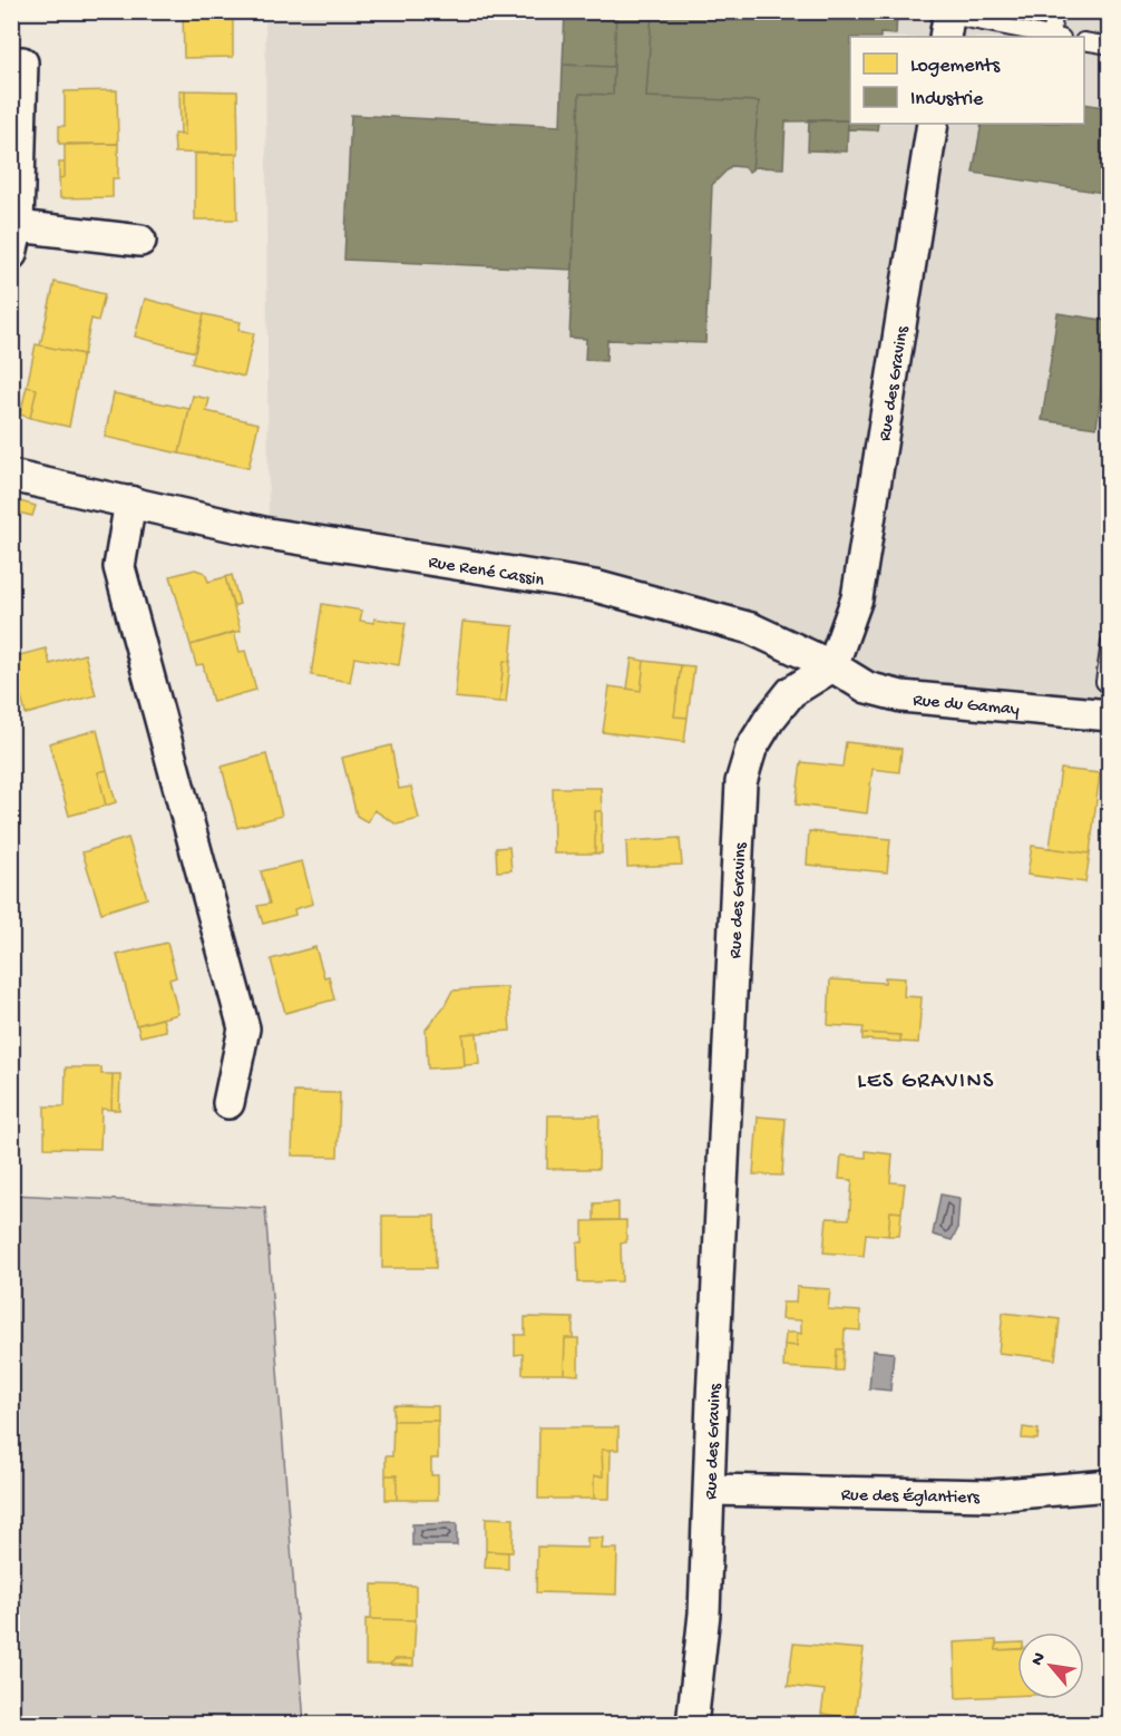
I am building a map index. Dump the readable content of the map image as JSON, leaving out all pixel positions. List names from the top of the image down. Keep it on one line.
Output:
{"streets":{"street":["Rue des Gravins","Rue René Cassin","Rue du Gamay","Rue des Églantiers"]},"crossings":[["Rue des Gravins","Rue René Cassin"],["Rue des Gravins","Rue du Gamay"],["Rue des Gravins","Rue des Églantiers"],["Rue René Cassin","Rue du Gamay"]],"districts":["LES GRAVINS"],"legend":["Logements","Industrie"],"north":"top left"}
